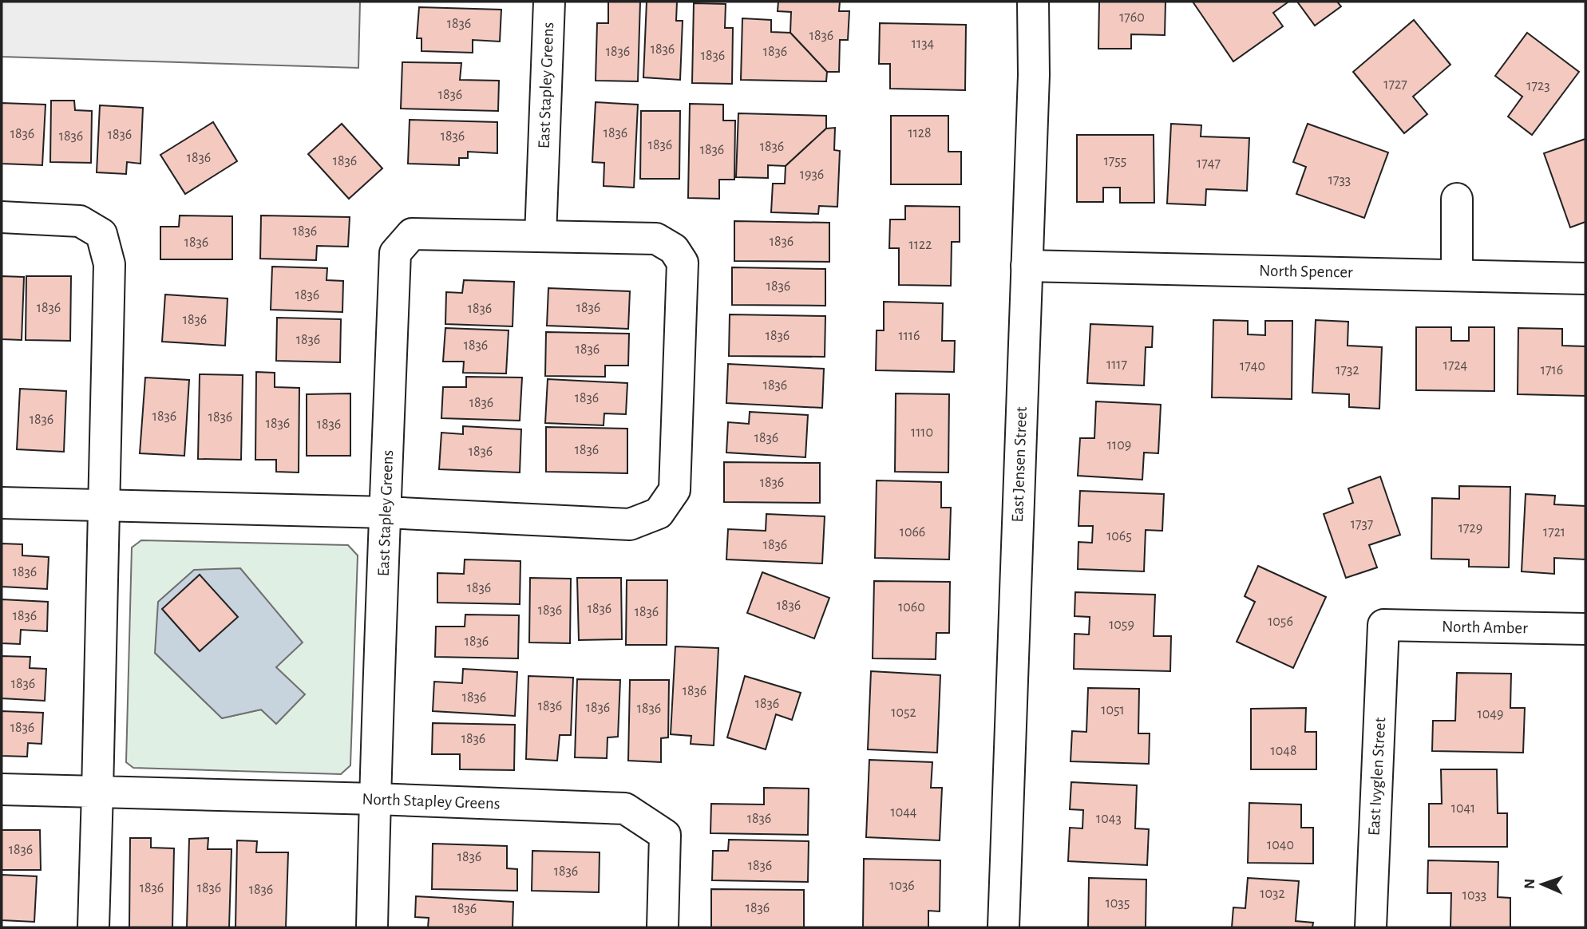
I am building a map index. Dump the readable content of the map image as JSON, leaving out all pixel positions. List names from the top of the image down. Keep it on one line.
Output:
{"streets":{"street":["East Stapley Greens","North Spencer","East Jensen Street","North Amber","East Ivyglen Street","North Stapley Greens"]},"crossings":[["East Stapley Greens","North Stapley Greens"],["North Spencer","East Jensen Street"],["North Amber","East Ivyglen Street"]],"house_numbers":["1760","1836","1836","1134","1836","1836","1836","1836","1727","1723","1836","1836","1128","1836","1836","1836","1836","1836","1836","1836","1836","1836","1755","1747","1936","1733","1836","1836","1836","1122","1836","1836","1836","1836","1836","1836","1836","1116","1836","1836","1836","1117","1724","1740","1732","1716","1836","1836","1836","1836","1836","1836","1836","1836","1110","1836","1109","1836","1836","1836","1737","1729","1066","1721","1065","1836","1836","1836","1836","1060","1836","1836","1836","1836","1056","1059","1836","1836","1836","1836","1836","1836","1836","1836","1051","1052","1049","1836","1836","1048","1041","1044","1836","1043","1040","1836","1836","1836","1836","1036","1836","1836","1836","1032","1033","1035","1836","1836"],"north":"left"}
